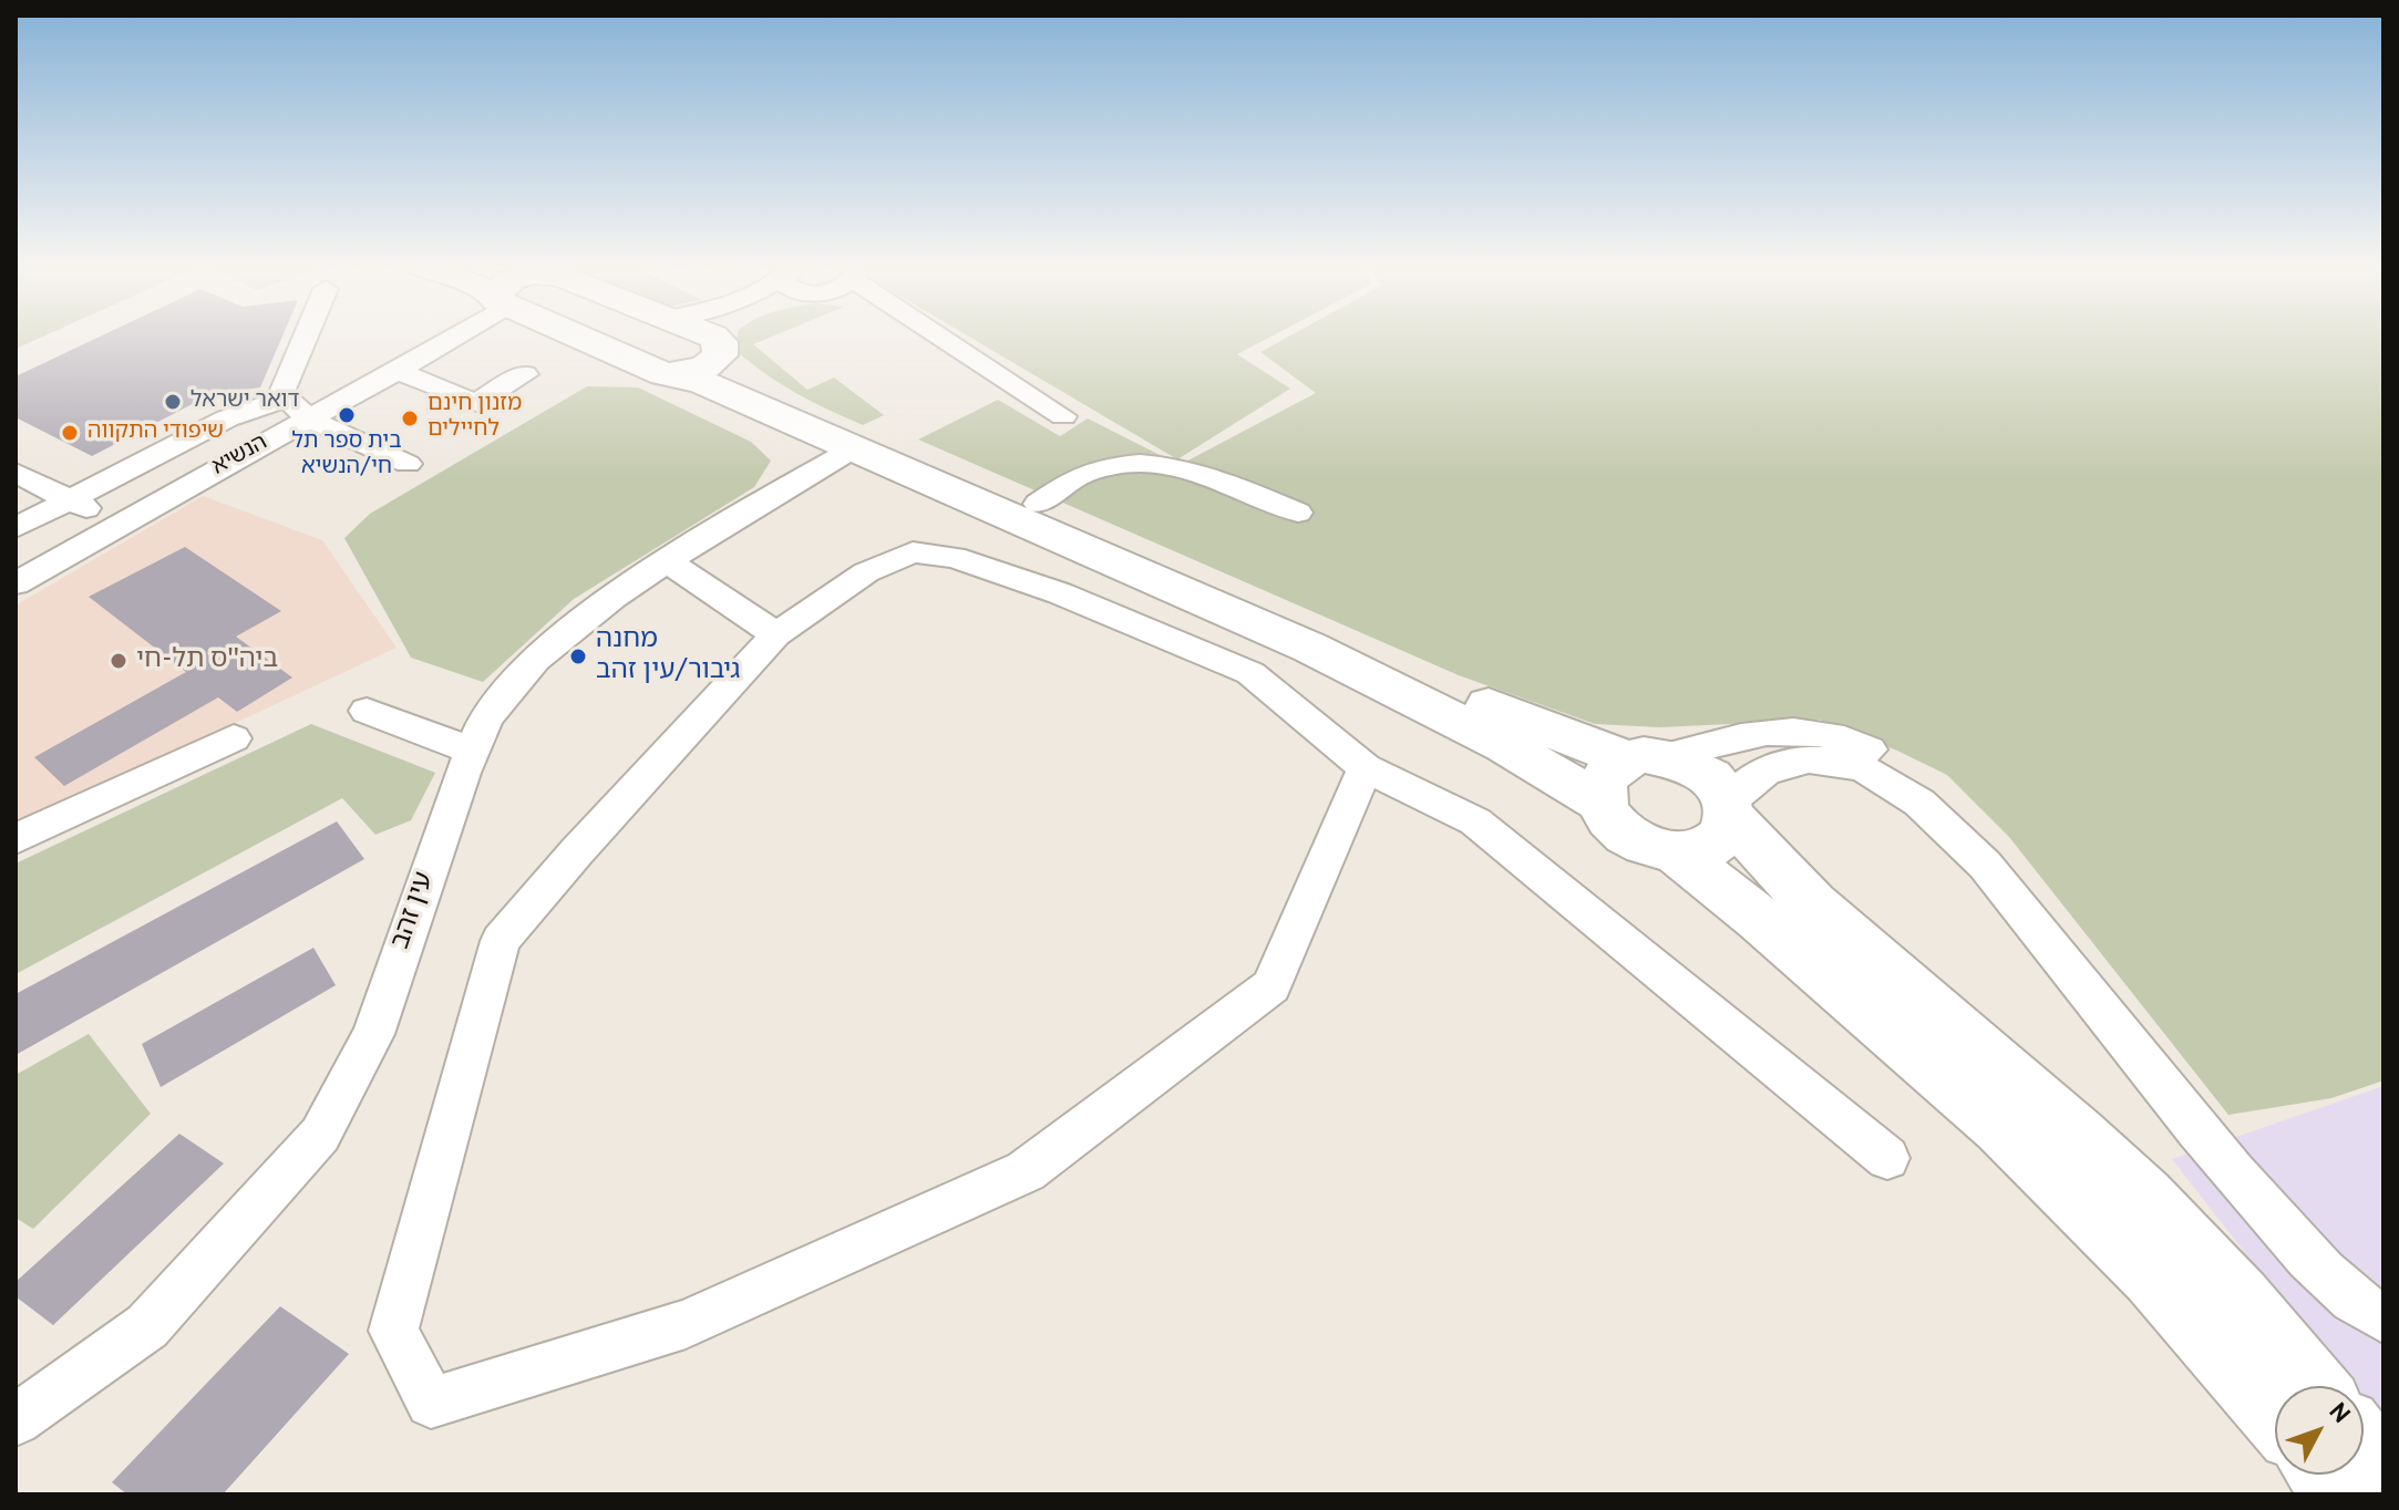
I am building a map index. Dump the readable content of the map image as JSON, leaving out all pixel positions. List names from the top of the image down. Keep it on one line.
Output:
{"streets":{"street":["הנשיא","עין זהב"]},"places":["דואר ישראל","בית ספר תל חי/הנשיא","מזנון חינם לחיילים","שיפודי התקווה","מחנה גיבור/עין זהב","ביה''ס תל-חי"],"north":"top right"}
